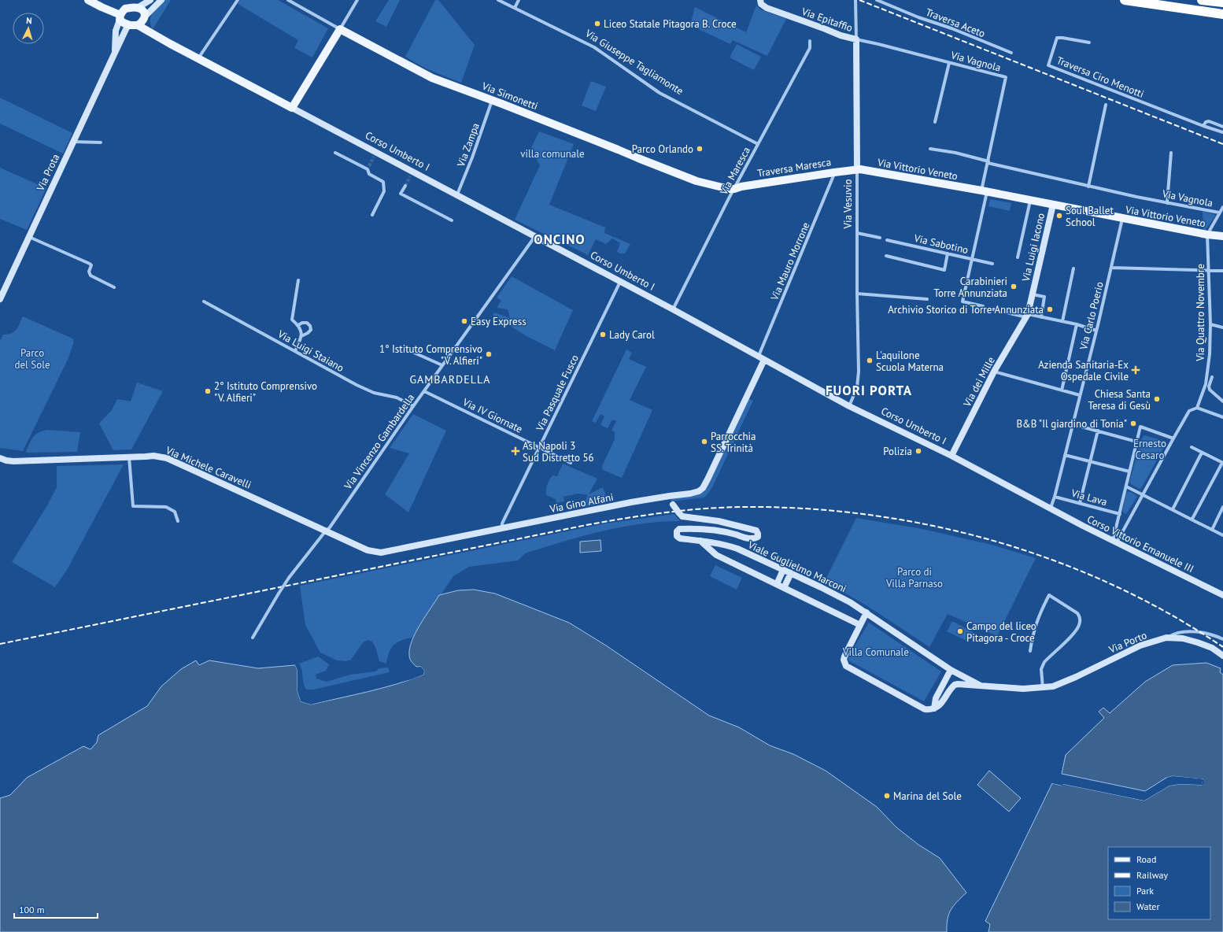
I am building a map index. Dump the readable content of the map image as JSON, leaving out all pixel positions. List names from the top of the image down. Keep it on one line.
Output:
{"streets":{"main road":["Via Simonetti","Corso Umberto I","Traversa Maresca","Via Vittorio Veneto"],"street":["Via Epitaffio","Traversa Aceto","Via Vagnola","Via Giuseppe Tagliamonte","Traversa Ciro Menotti","Via Zampa","Via Maresca","Via Prota","Via Vesuvio","Via Sabotino","Via Luigi Iacono","Via Mauro Morrone","Via Quattro Novembre","Via Carlo Poerio","Via Luigi Staiano","Via dei Mille","Via Pasquale Fusco","Via IV Giornate","Via Vincenzo Gambardella","Via Michele Caravelli","Via Lava","Via Gino Alfani","Corso Vittorio Emanuele III","Viale Guglielmo Marconi","Via Porto"]},"crossings":[["Via Epitaffio","Via Vagnola"],["Via Epitaffio","Via Vesuvio"],["Via Vagnola","Via Vesuvio"],["Via Giuseppe Tagliamonte","Via Maresca"],["Via Simonetti","Via Zampa"],["Via Simonetti","Traversa Maresca"],["Via Simonetti","Via Maresca"],["Via Zampa","Corso Umberto I"],["Corso Umberto I","Via Maresca"],["Corso Umberto I","Via Prota"],["Corso Umberto I","Via Vesuvio"],["Corso Umberto I","Via Mauro Morrone"],["Corso Umberto I","Via Carlo Poerio"],["Corso Umberto I","Via dei Mille"],["Corso Umberto I","Via Pasquale Fusco"],["Corso Umberto I","Via Vincenzo Gambardella"],["Corso Umberto I","Via Gino Alfani"],["Corso Umberto I","Corso Vittorio Emanuele III"],["Traversa Maresca","Via Vittorio Veneto"],["Traversa Maresca","Via Maresca"],["Traversa Maresca","Via Vesuvio"],["Traversa Maresca","Via Mauro Morrone"],["Via Vittorio Veneto","Via Vesuvio"],["Via Vittorio Veneto","Via Luigi Iacono"],["Via Vittorio Veneto","Via Quattro Novembre"],["Via Vittorio Veneto","Via Carlo Poerio"],["Via Luigi Iacono","Via dei Mille"],["Via Carlo Poerio","Via Lava"],["Via Carlo Poerio","Corso Vittorio Emanuele III"],["Via Luigi Staiano","Via Vincenzo Gambardella"],["Via Pasquale Fusco","Via IV Giornate"],["Via Pasquale Fusco","Via Gino Alfani"],["Via IV Giornate","Via Vincenzo Gambardella"],["Via Vincenzo Gambardella","Via Michele Caravelli"],["Via Vincenzo Gambardella","Via Gino Alfani"],["Via Michele Caravelli","Via Gino Alfani"],["Via Gino Alfani","Viale Guglielmo Marconi"],["Viale Guglielmo Marconi","Via Porto"]],"districts":["ONCINO","GAMBARDELLA","FUORI PORTA"],"parks":["villa comunale","Parco del Sole","Ernesto Cesaro","Parco di Villa Parnaso","Villa Comunale"],"places":{"other":["Liceo Statale Pitagora B. Croce","Parco Orlando","Soul Ballet School","Carabinieri Torre Annunziata","Archivio Storico di Torre Annunziata","Easy Express","Lady Carol","1° Istituto Comprensivo \"V. Alfieri\"","L'aquilone Scuola Materna","2° Istituto Comprensivo \"V. Alfieri\"","Chiesa Santa Teresa di Gesù","B&B \"Il giardino di Tonia\"","Parrocchia SS. Trinità","Polizia","Campo del liceo Pitagora - Croce","Marina del Sole"],"health":["Azienda Sanitaria-Ex Ospedale Civile","Asl Napoli 3 Sud Distretto 56"]},"legend":["Road","Railway","Park","Water"],"scale_bar":"100 m","north":"top"}
